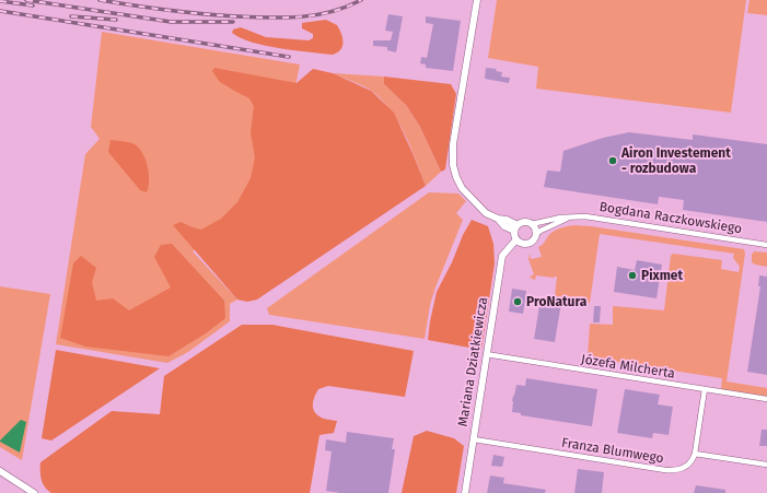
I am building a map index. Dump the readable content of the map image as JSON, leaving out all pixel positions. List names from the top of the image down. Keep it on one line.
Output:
{"streets":{"street":["Bogdana Raczkowskiego","Mariana Dziatkiewicza","Józefa Milcherta","Franza Blumwego"]},"crossings":[["Bogdana Raczkowskiego","Mariana Dziatkiewicza"],["Mariana Dziatkiewicza","Józefa Milcherta"],["Mariana Dziatkiewicza","Franza Blumwego"]],"places":["Airon Investement - rozbudowa","Pixmet","ProNatura"]}
